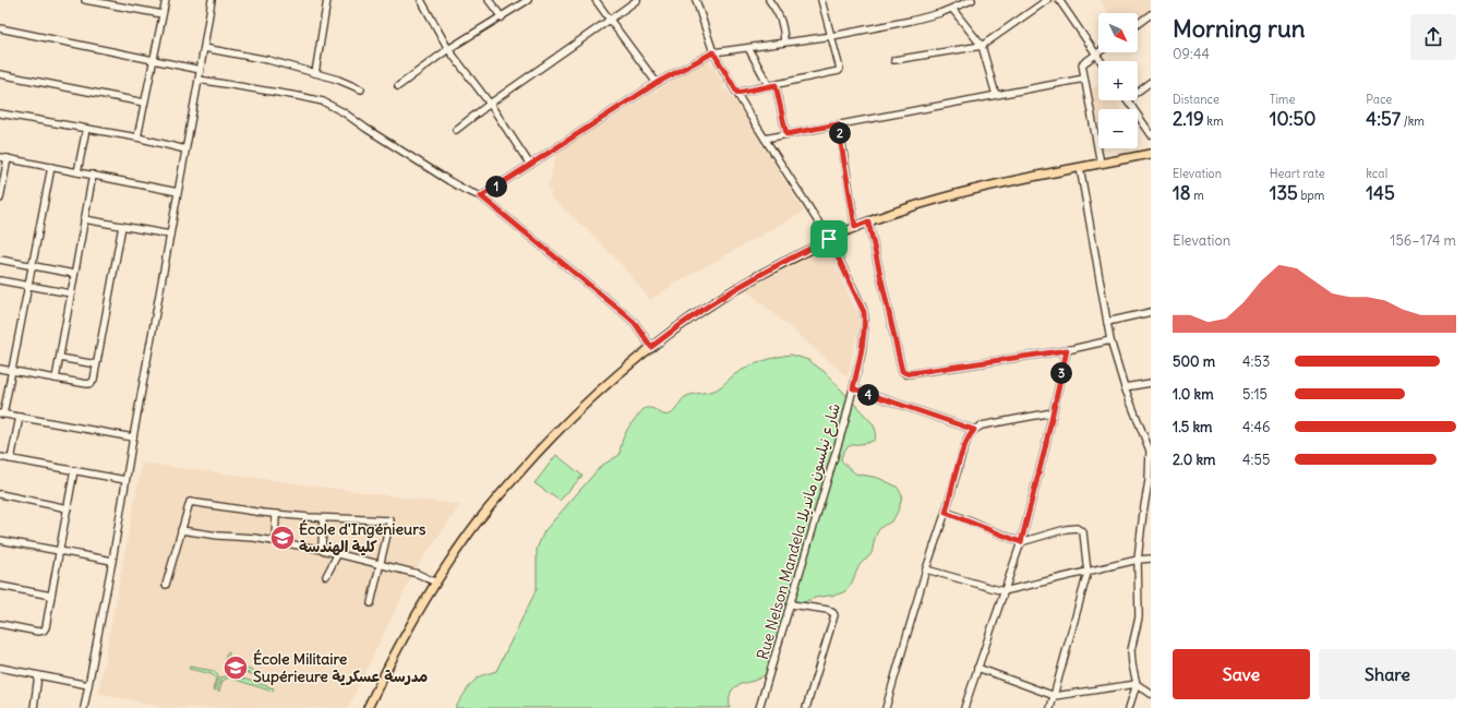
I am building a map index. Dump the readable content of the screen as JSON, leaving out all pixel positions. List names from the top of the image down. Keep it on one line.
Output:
{"streets":{"street":["Rue Nelson Mandela شارع نيلسون مانديلا"]},"places":{"school or university":["École d'Ingénieurs كلية الهندسة","École Militaire Supérieure مدرسة عسكرية"]},"north":"bottom right","page":{"heading":["Morning run","09:44"],"map_buttons":["+","−"],"stats":[["Distance","2.19 km"],["Time","10:50"],["Pace","4:57 /km"],["Elevation","18 m"],["Heart rate","135 bpm"],["kcal","145"]],"pins":["2","1","3","4"],"chart":["Elevation","156–174 m"],"list":[{"name":"500 m","note":"4:53"},{"name":"1.0 km","note":"5:15"},{"name":"1.5 km","note":"4:46"},{"name":"2.0 km","note":"4:55"}],"buttons":["Save","Share"]}}
